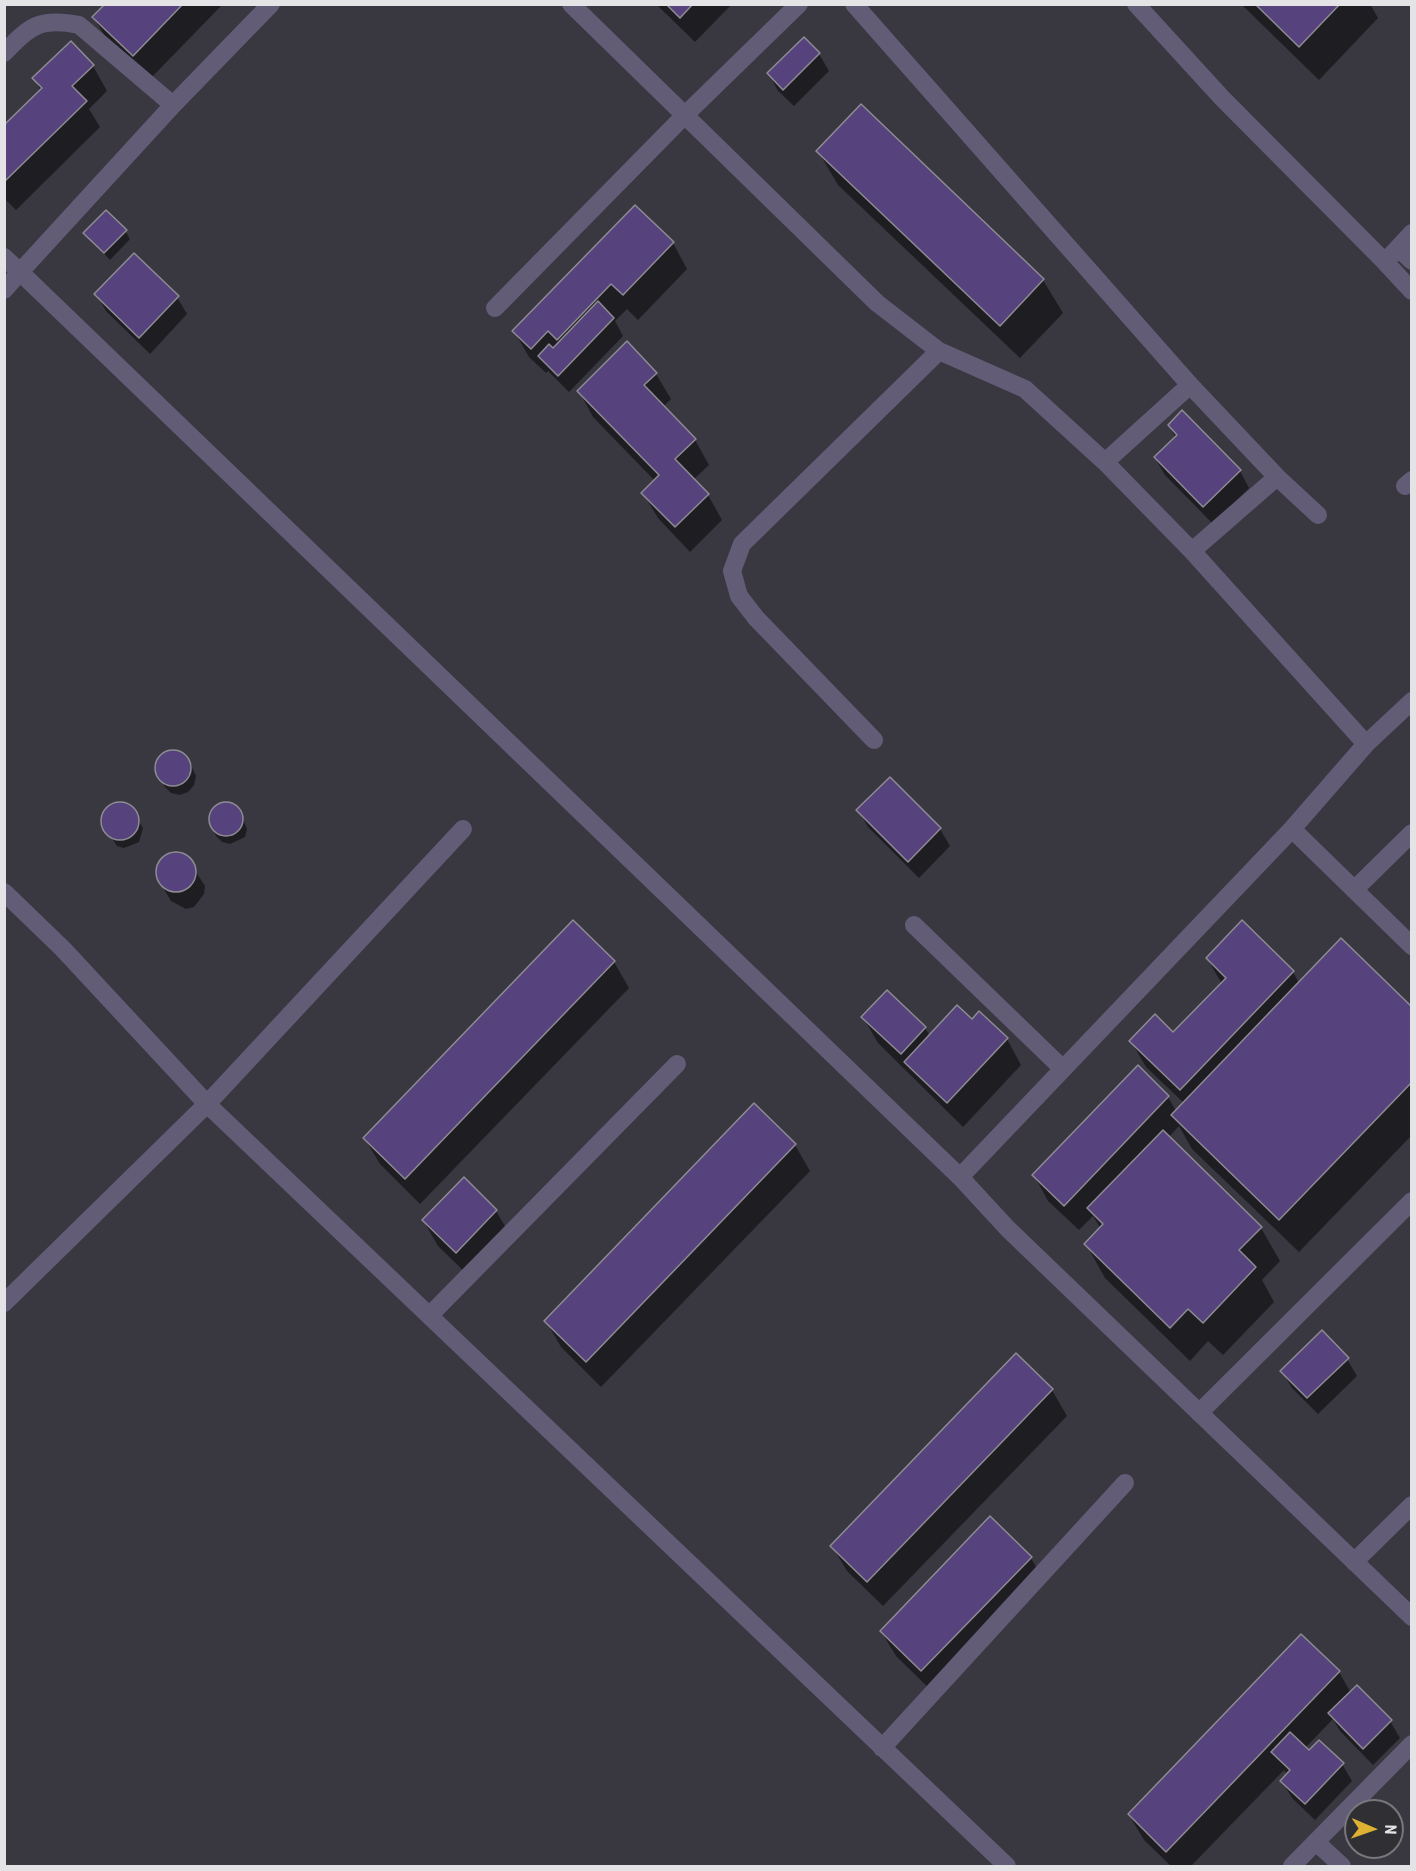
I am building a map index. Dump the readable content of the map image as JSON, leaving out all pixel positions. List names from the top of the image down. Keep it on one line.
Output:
{"north":"right"}
